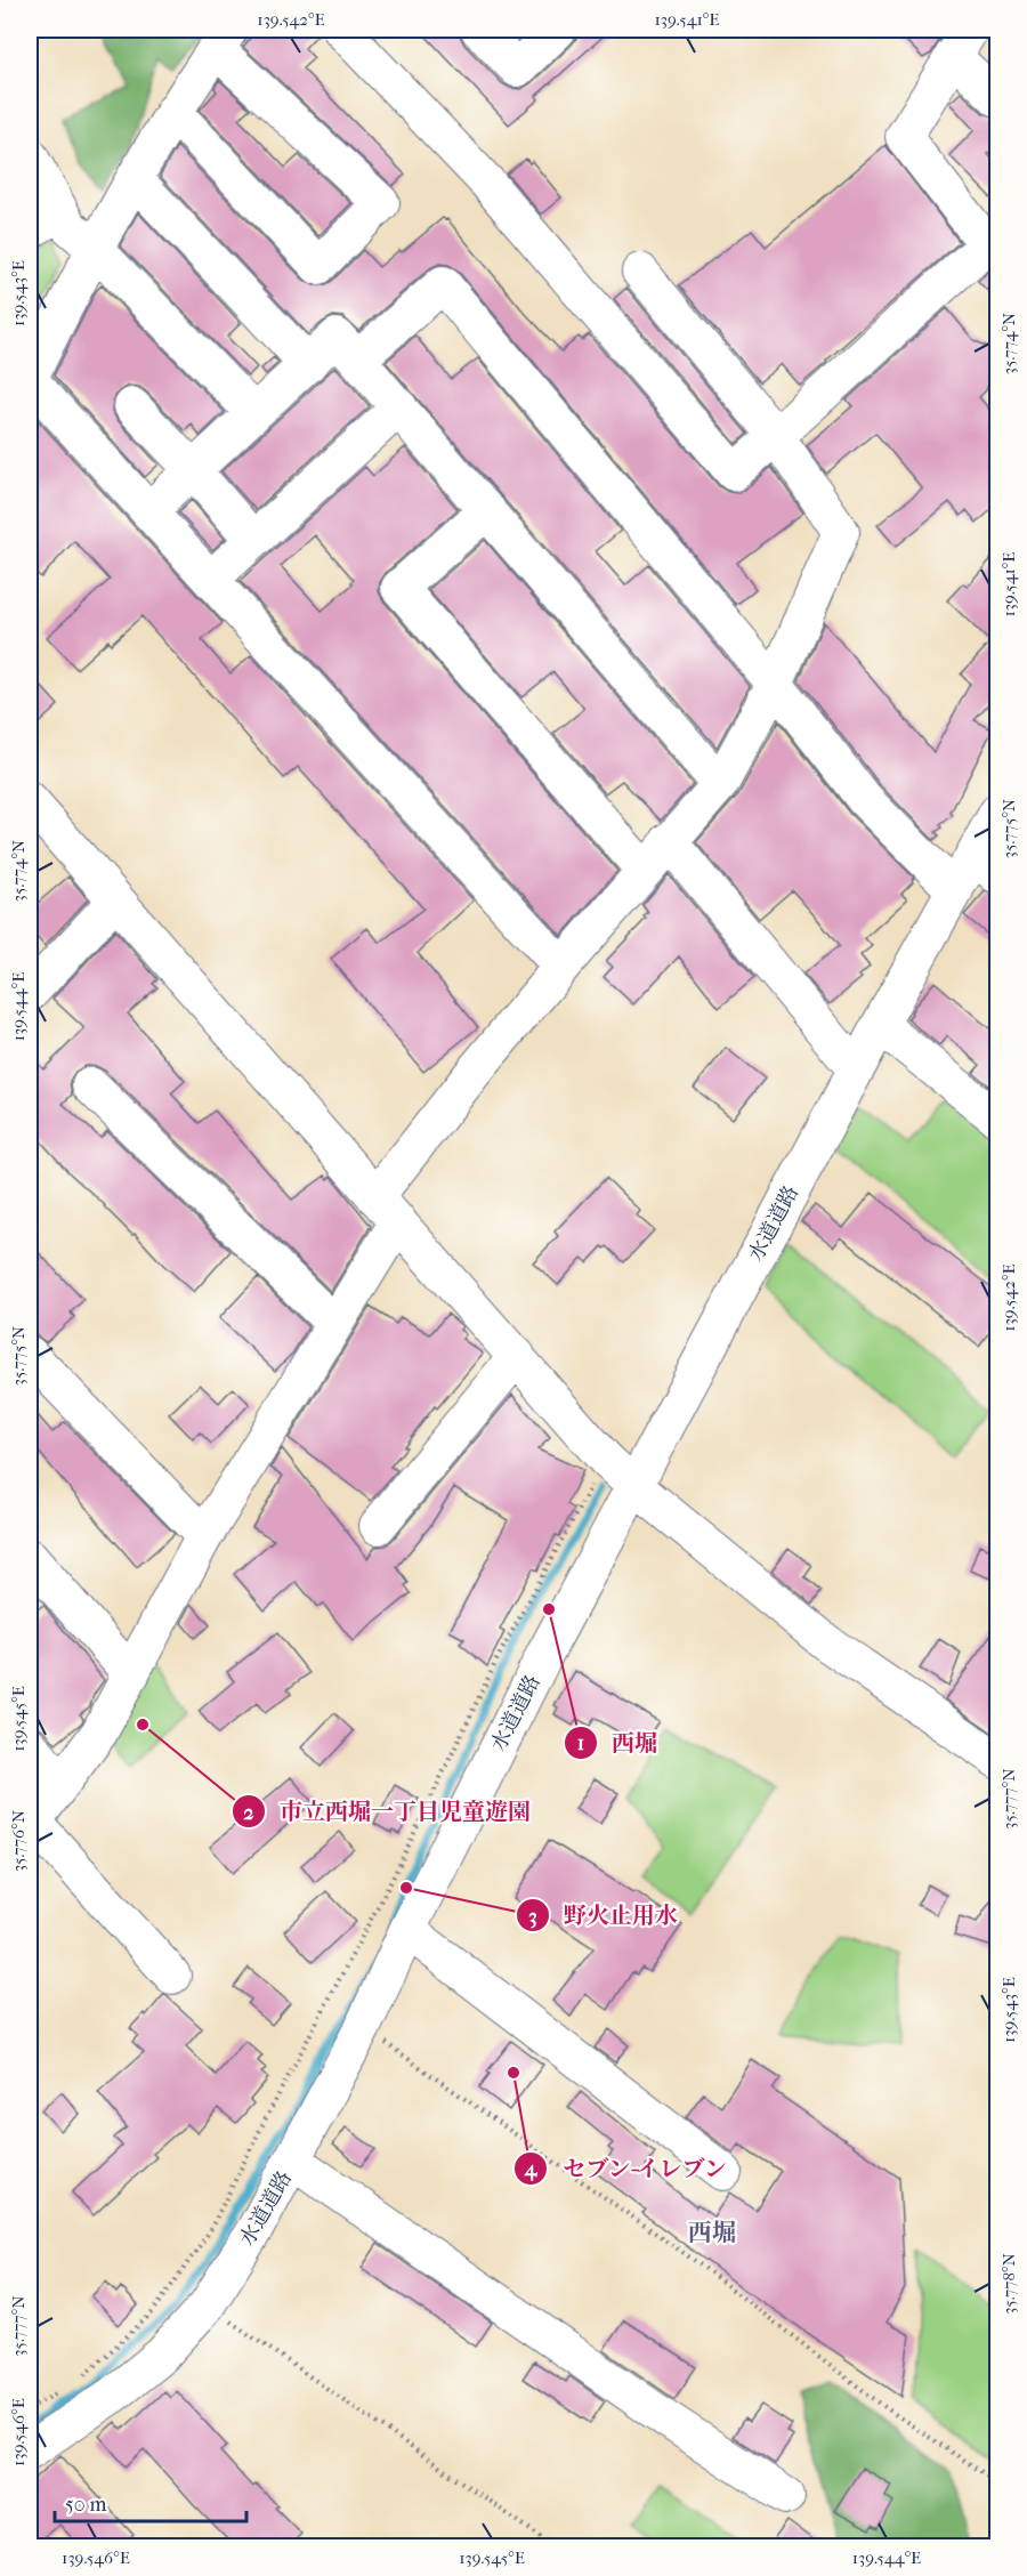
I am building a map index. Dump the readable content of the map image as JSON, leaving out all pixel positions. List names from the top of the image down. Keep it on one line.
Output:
{"streets":{"street":["水道道路"]},"districts":["西堀"],"places":["西堀","市立西堀一丁目児童遊園","野火止用水","セブン-イレブン"],"scale_bar":"50 m","coordinates":["139.542°E","139.541°E","139.543°E","35.774°N","35.775°N","139.544°E","139.545°E","35.777°N","35.776°N","35.778°N","139.546°E"]}
